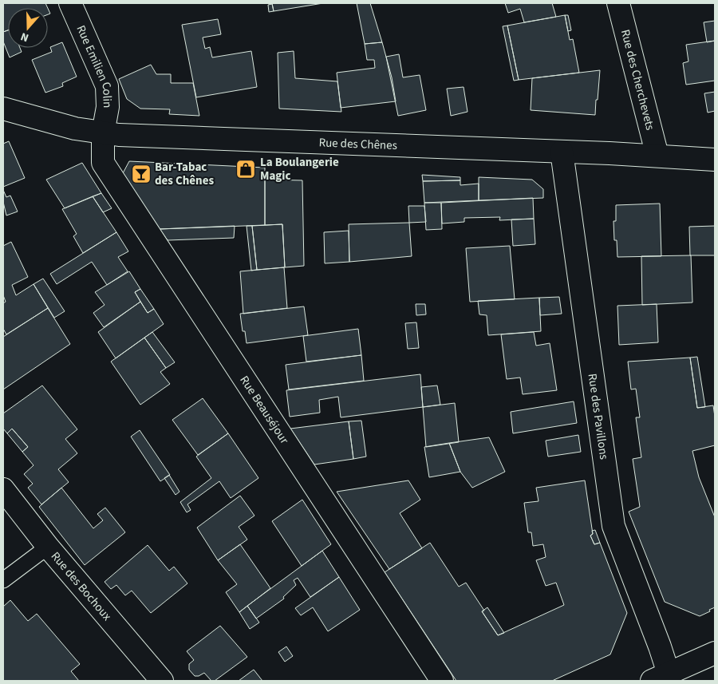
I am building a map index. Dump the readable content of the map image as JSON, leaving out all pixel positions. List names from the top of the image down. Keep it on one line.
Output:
{"streets":{"street":["Rue Emilien Colin","Rue des Cherchevets","Rue des Chênes","Rue Beauséjour","Rue des Pavillons","Rue des Bochoux"]},"crossings":[["Rue Emilien Colin","Rue des Chênes"],["Rue Emilien Colin","Rue Beauséjour"],["Rue des Cherchevets","Rue des Chênes"],["Rue des Chênes","Rue Beauséjour"],["Rue des Chênes","Rue des Pavillons"]],"places":{"shop":["La Boulangerie Magic"],"bar":["Bar-Tabac des Chênes"]},"north":"bottom"}
